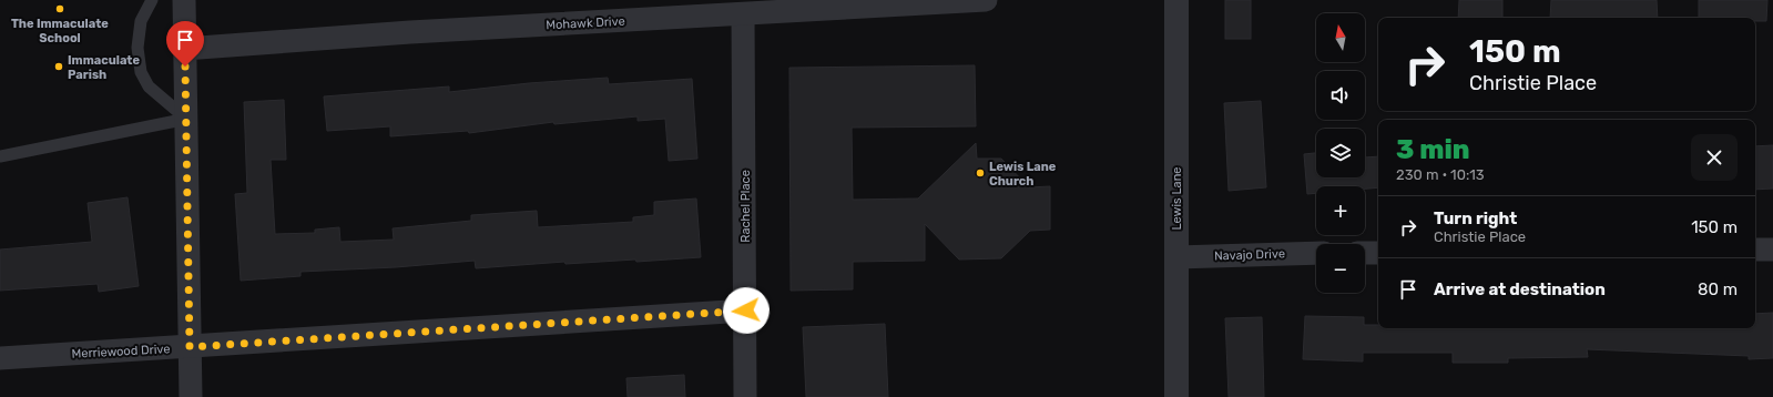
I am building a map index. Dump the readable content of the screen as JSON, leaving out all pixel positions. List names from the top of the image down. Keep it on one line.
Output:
{"streets":{"street":["Mohawk Drive","Lewis Lane","Rachel Place","Navajo Drive","Merriewood Drive"]},"crossings":[["Mohawk Drive","Rachel Place"],["Lewis Lane","Navajo Drive"],["Rachel Place","Merriewood Drive"]],"places":["The Immaculate School","Immaculate Parish","Lewis Lane Church"],"north":"top","page":{"map_buttons":["+","−"],"turn":["150 m","Christie Place"],"heading":["3 min","230 m · 10:13"],"list":[{"name":"Turn right","note":"Christie Place","value":"150 m"},{"name":"Arrive at destination","value":"80 m"}]}}
